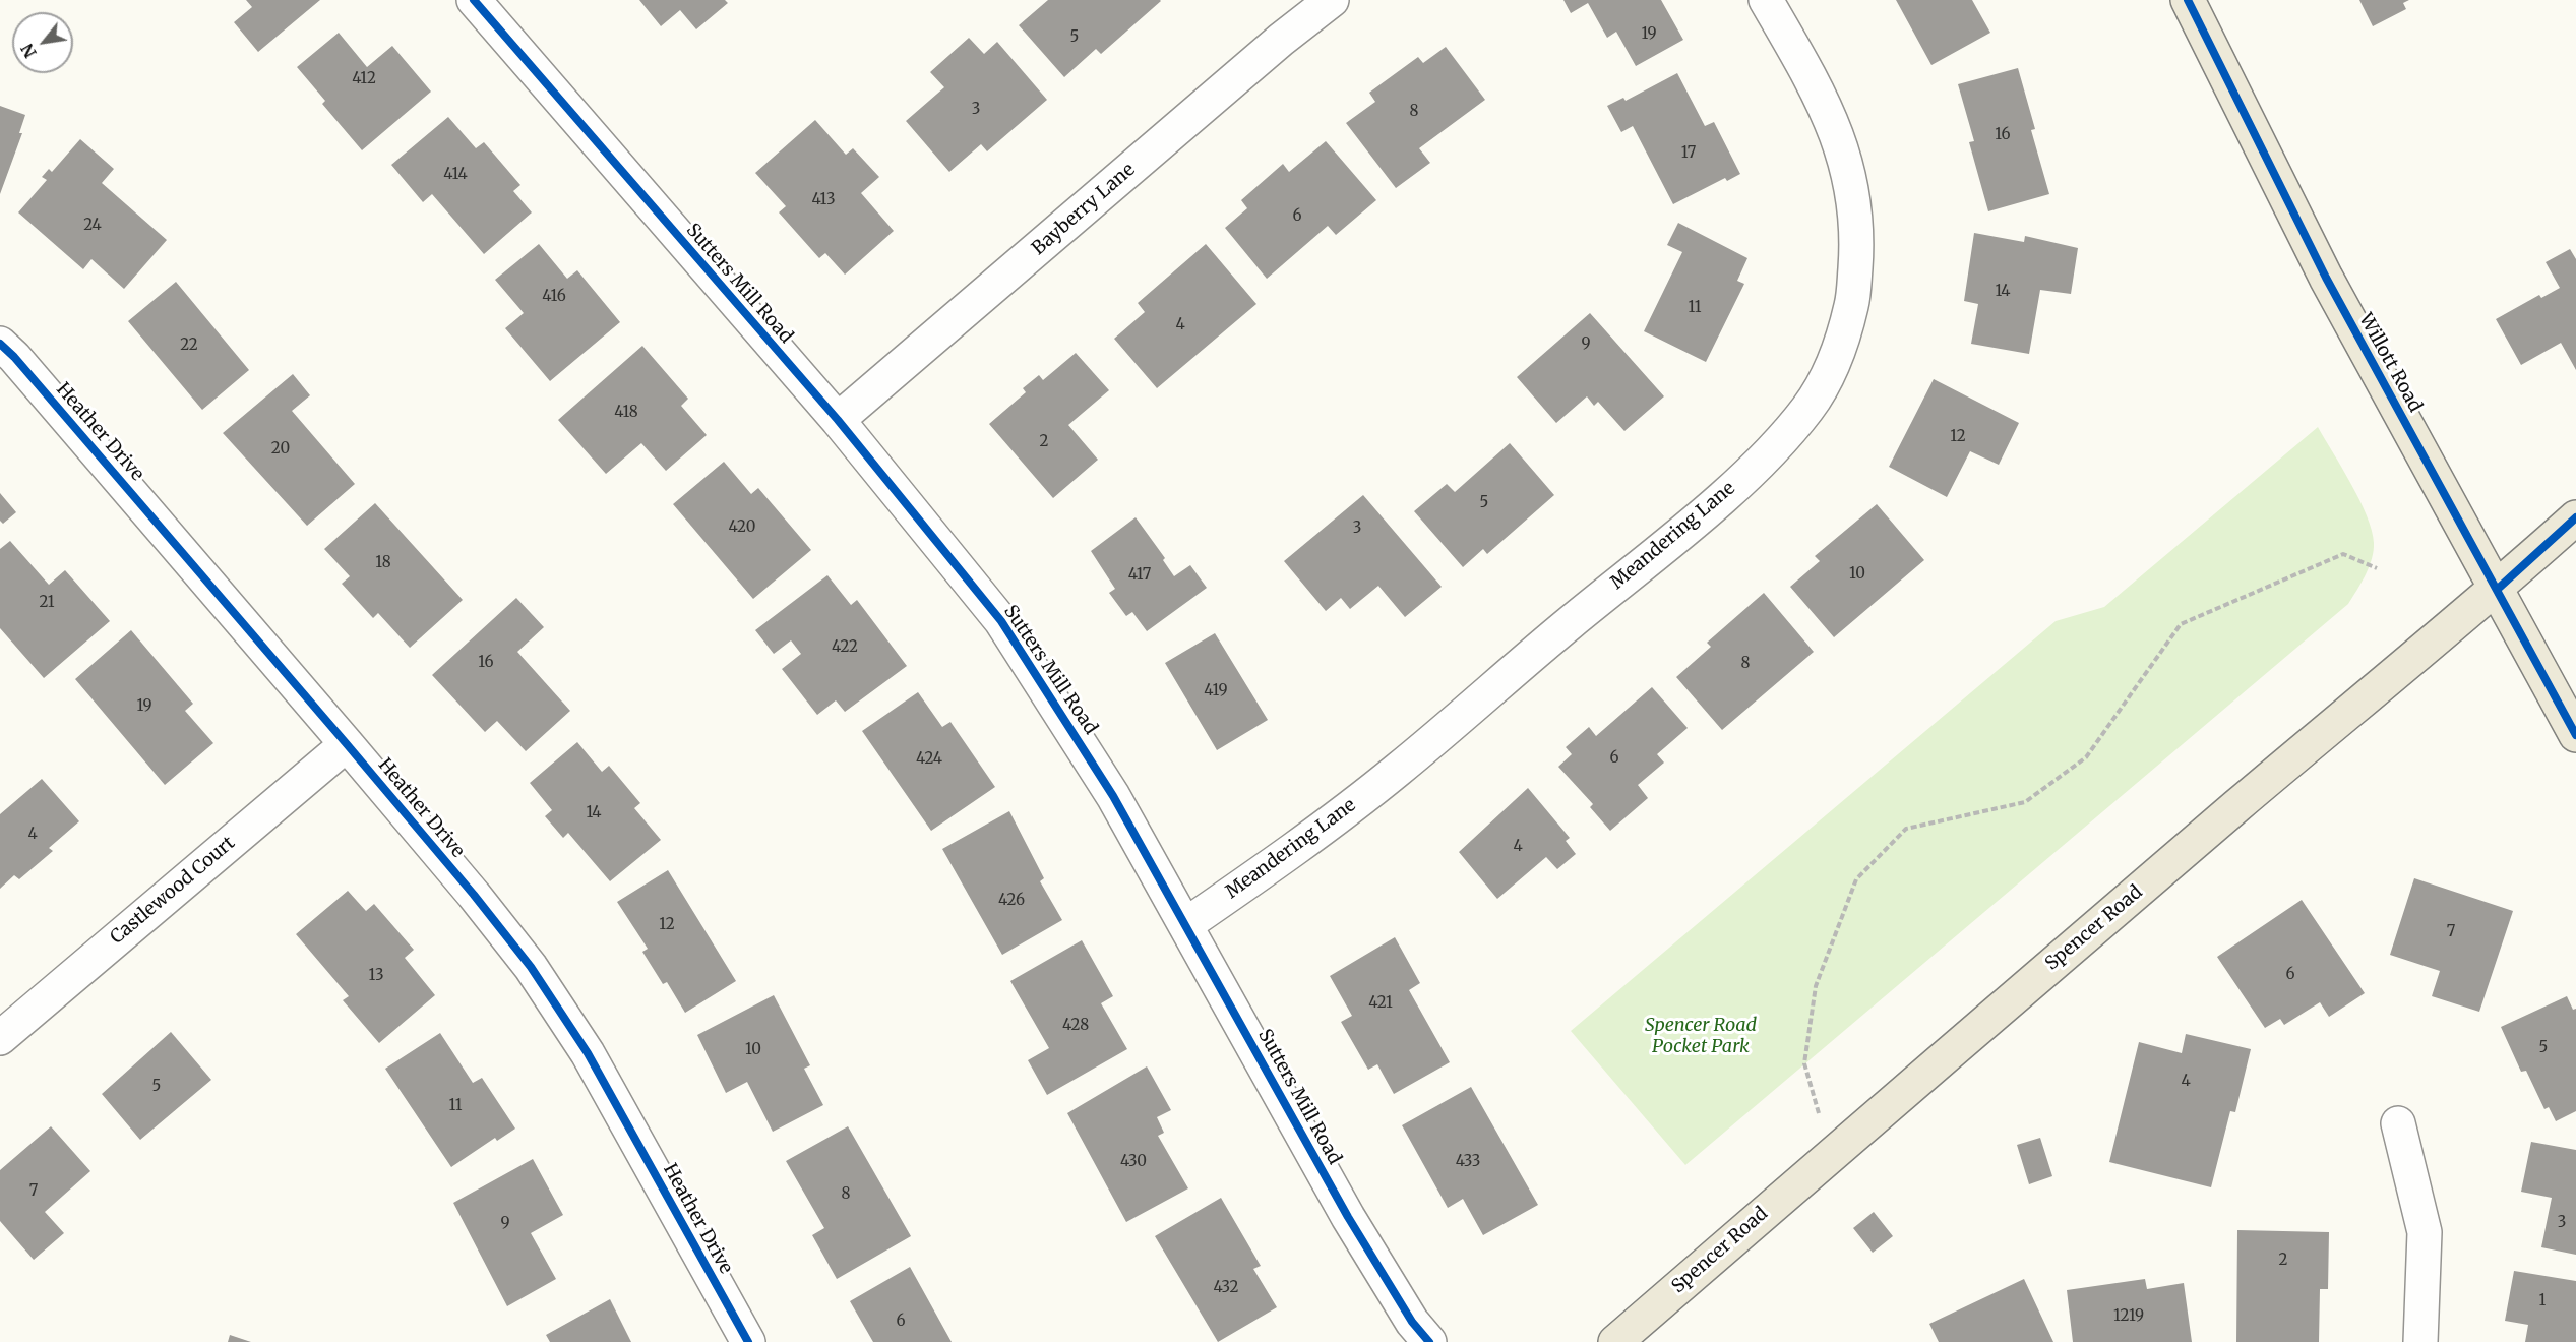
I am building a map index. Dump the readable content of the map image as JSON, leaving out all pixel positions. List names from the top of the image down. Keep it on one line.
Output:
{"streets":{"main road":["Willott Road","Spencer Road"],"street":["Bayberry Lane","Sutters Mill Road","Heather Drive","Meandering Lane","Castlewood Court"]},"crossings":[["Bayberry Lane","Sutters Mill Road"],["Sutters Mill Road","Meandering Lane"],["Willott Road","Spencer Road"],["Heather Drive","Castlewood Court"]],"parks":["Spencer Road Pocket Park"],"house_numbers":["19","5","412","3","8","16","17","414","413","6","24","14","416","11","4","9","22","418","12","2","20","5","420","3","18","10","417","21","422","16","8","419","19","6","424","14","4","4","426","12","7","6","13","421","428","5","10","4","5","11","430","433","7","8","3","9","2","432","1","1219","6"],"north":"bottom left"}
